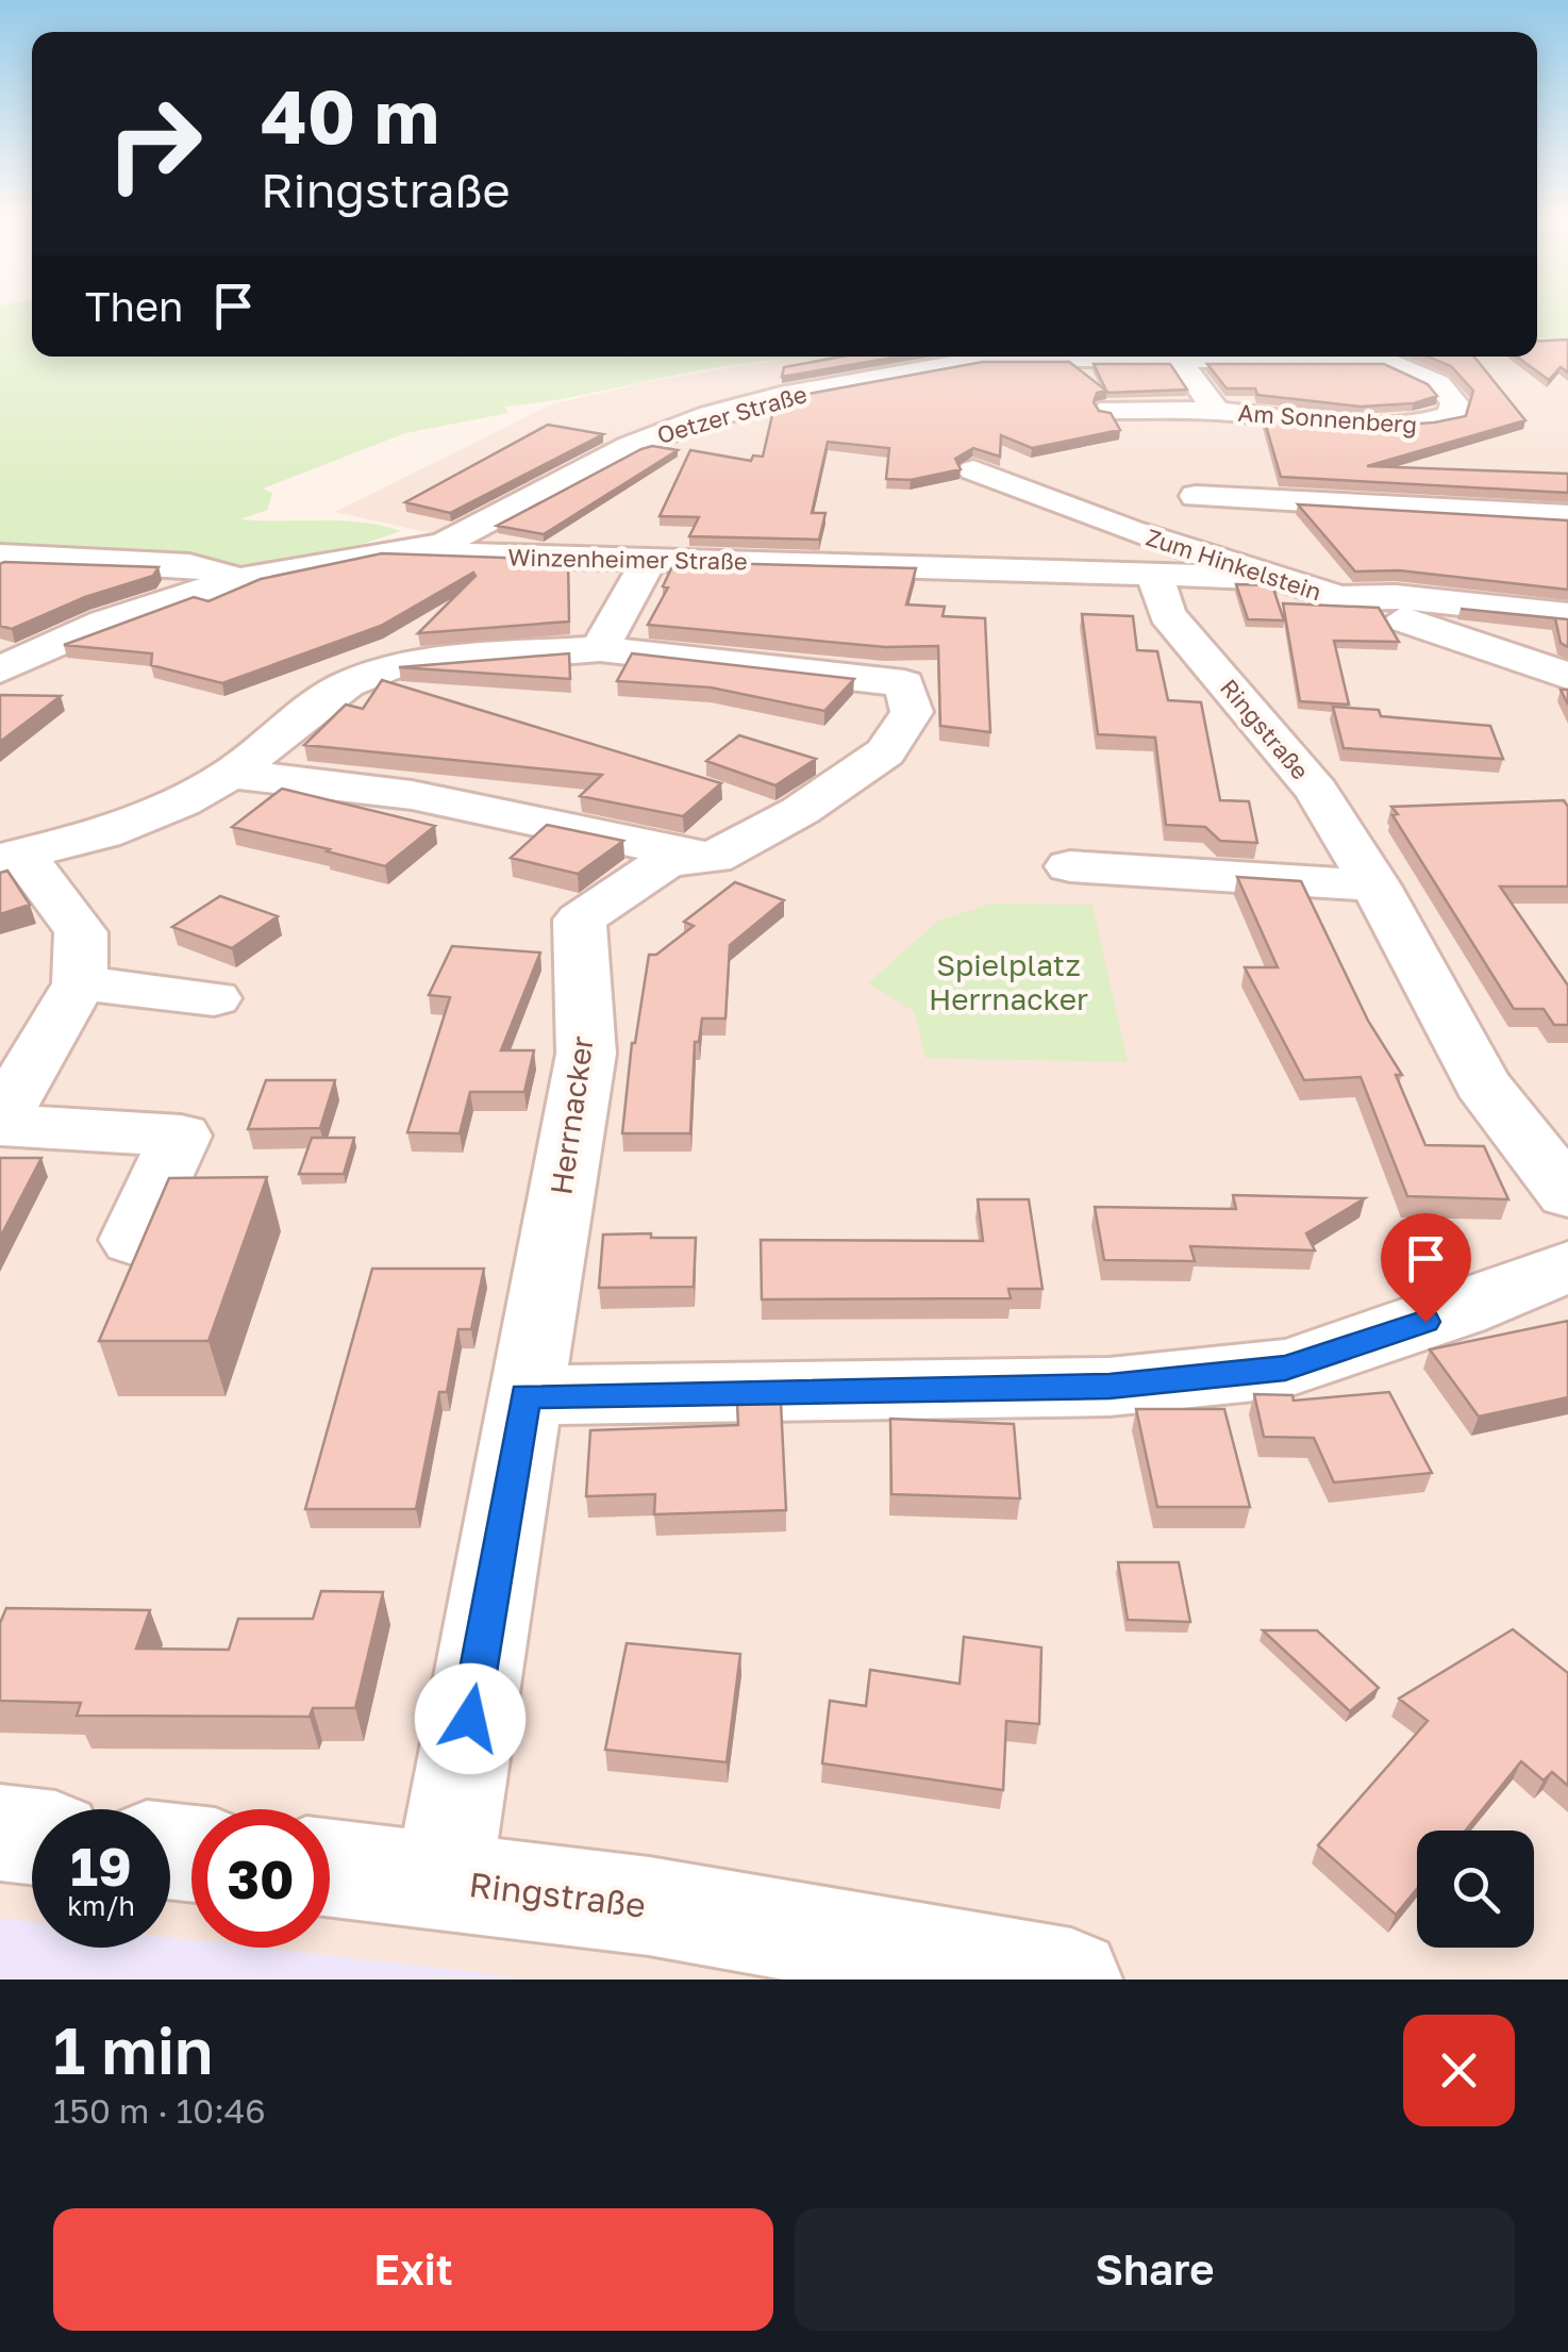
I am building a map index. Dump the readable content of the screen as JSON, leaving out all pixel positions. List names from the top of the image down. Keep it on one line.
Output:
{"streets":{"street":["Oetzer Straße","Am Sonnenberg","Winzenheimer Straße","Zum Hinkelstein","Ringstraße","Herrnacker"]},"crossings":[["Oetzer Straße","Winzenheimer Straße"],["Winzenheimer Straße","Zum Hinkelstein"],["Winzenheimer Straße","Ringstraße"],["Ringstraße","Herrnacker"]],"parks":["Spielplatz Herrnacker"],"page":{"turn":["40 m","Ringstraße"],"then":"Then","speed":"19 km/h","limit":"30","heading":["1 min","150 m · 10:46"],"buttons":["Exit","Share"]}}
